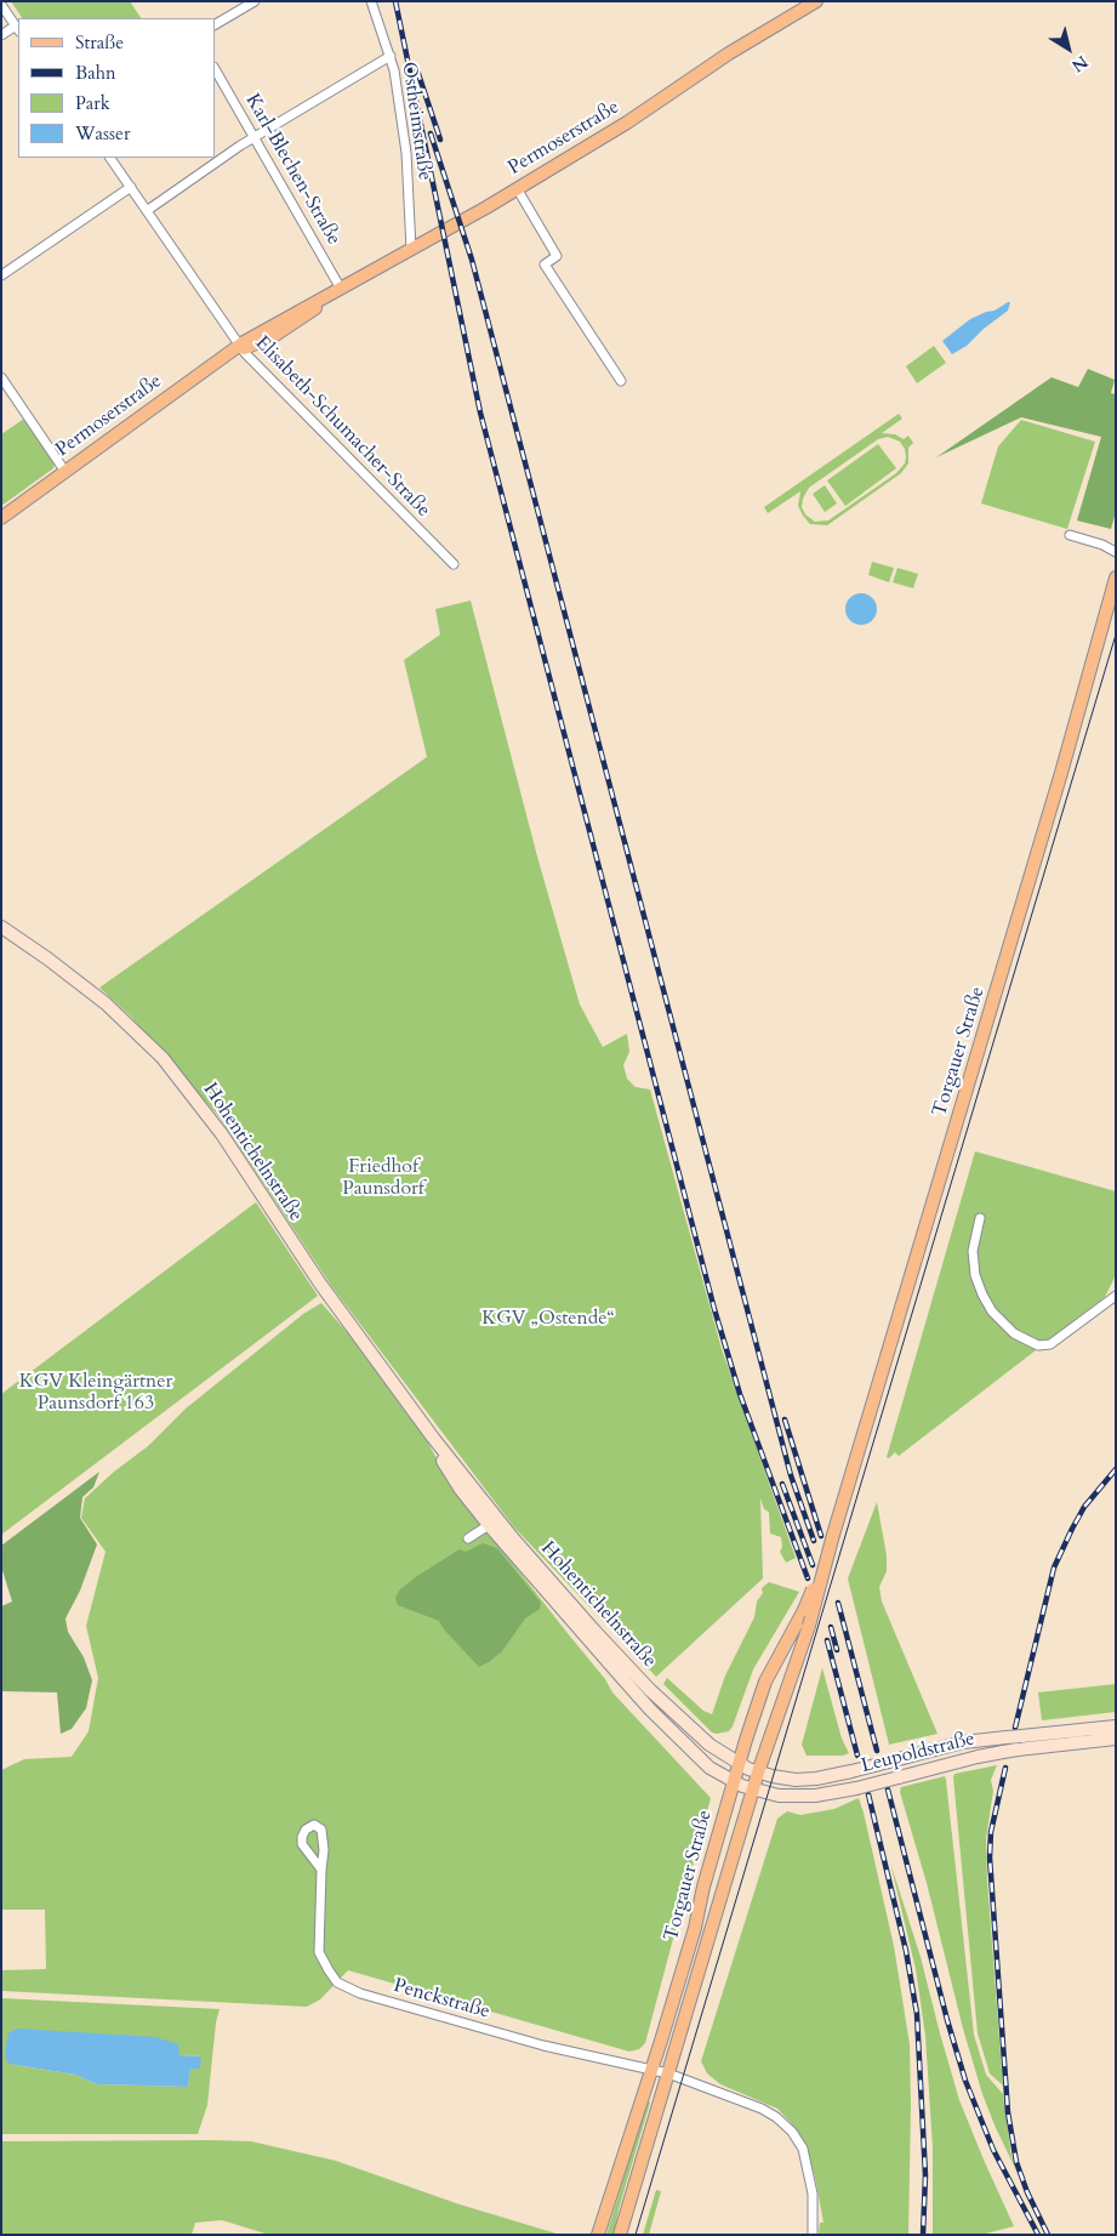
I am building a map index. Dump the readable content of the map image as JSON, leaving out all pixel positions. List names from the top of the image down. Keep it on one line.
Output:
{"streets":{"main road":["Permoserstraße","Torgauer Straße","Hohentichelnstraße","Leupoldstraße"],"street":["Ostheimstraße","Karl-Blechen-Straße","Elisabeth-Schumacher-Straße","Penckstraße"]},"crossings":[["Ostheimstraße","Permoserstraße"],["Permoserstraße","Karl-Blechen-Straße"],["Permoserstraße","Elisabeth-Schumacher-Straße"],["Torgauer Straße","Hohentichelnstraße"],["Torgauer Straße","Leupoldstraße"],["Torgauer Straße","Penckstraße"],["Hohentichelnstraße","Leupoldstraße"]],"parks":["Friedhof Paunsdorf","KGV „Ostende“","KGV Kleingärtner Paunsdorf 163"],"legend":["Straße","Bahn","Park","Wasser"],"north":"bottom right"}
